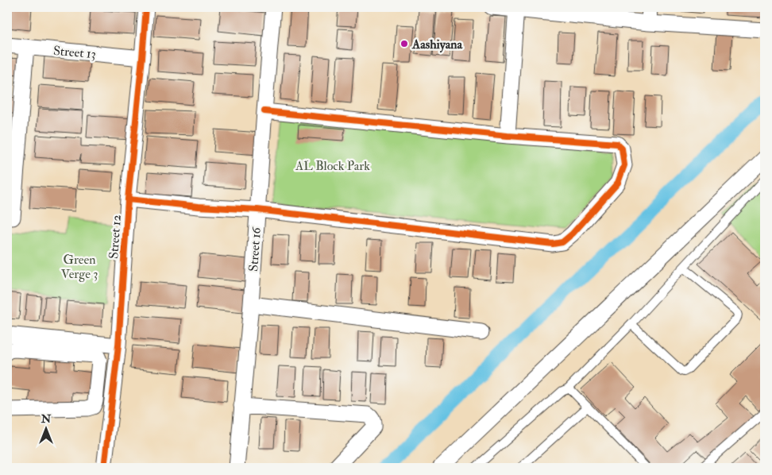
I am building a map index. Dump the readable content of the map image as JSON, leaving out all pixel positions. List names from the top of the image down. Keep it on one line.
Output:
{"streets":{"street":["Street 13","Street 12","Street 16"]},"crossings":[["Street 13","Street 12"]],"parks":["AL Block Park","Green Verge 3"],"places":["Aashiyana"],"north":"top"}
